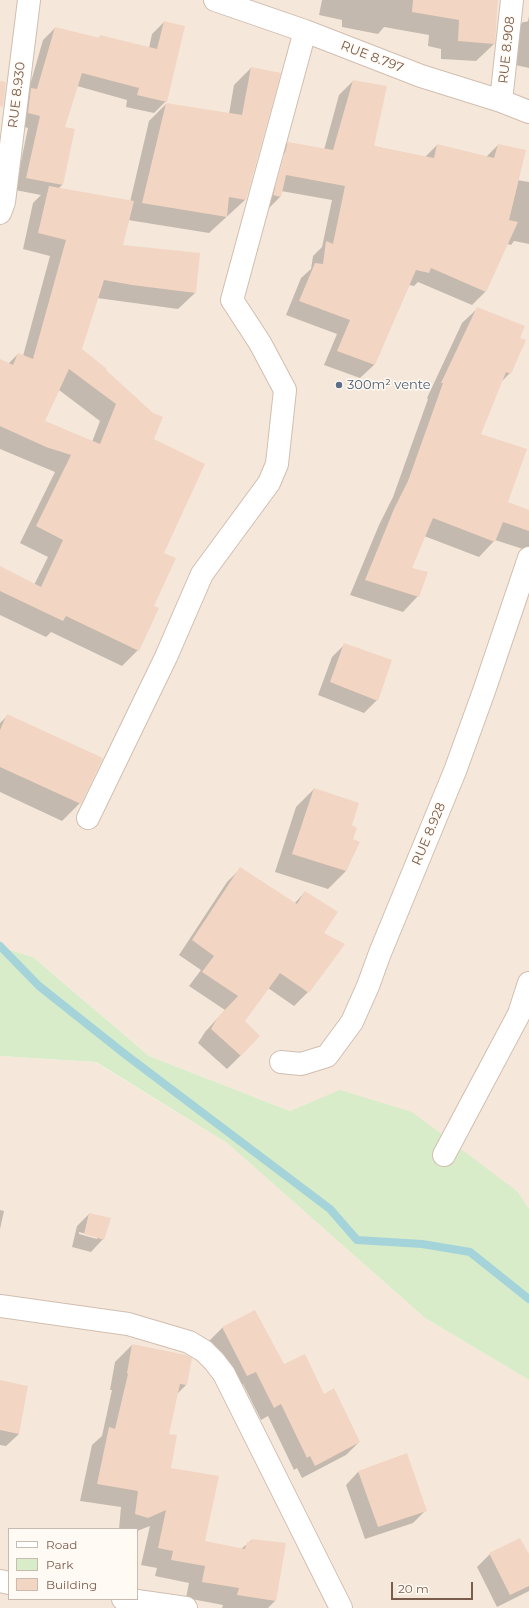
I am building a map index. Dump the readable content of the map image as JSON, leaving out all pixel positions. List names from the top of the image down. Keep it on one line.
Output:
{"streets":{"street":["RUE 8.908","RUE 8.797","RUE 8.930","RUE 8.928"]},"crossings":[["RUE 8.908","RUE 8.797"]],"places":["300m² vente"],"legend":["Road","Park","Building"],"scale_bar":"20 m"}
